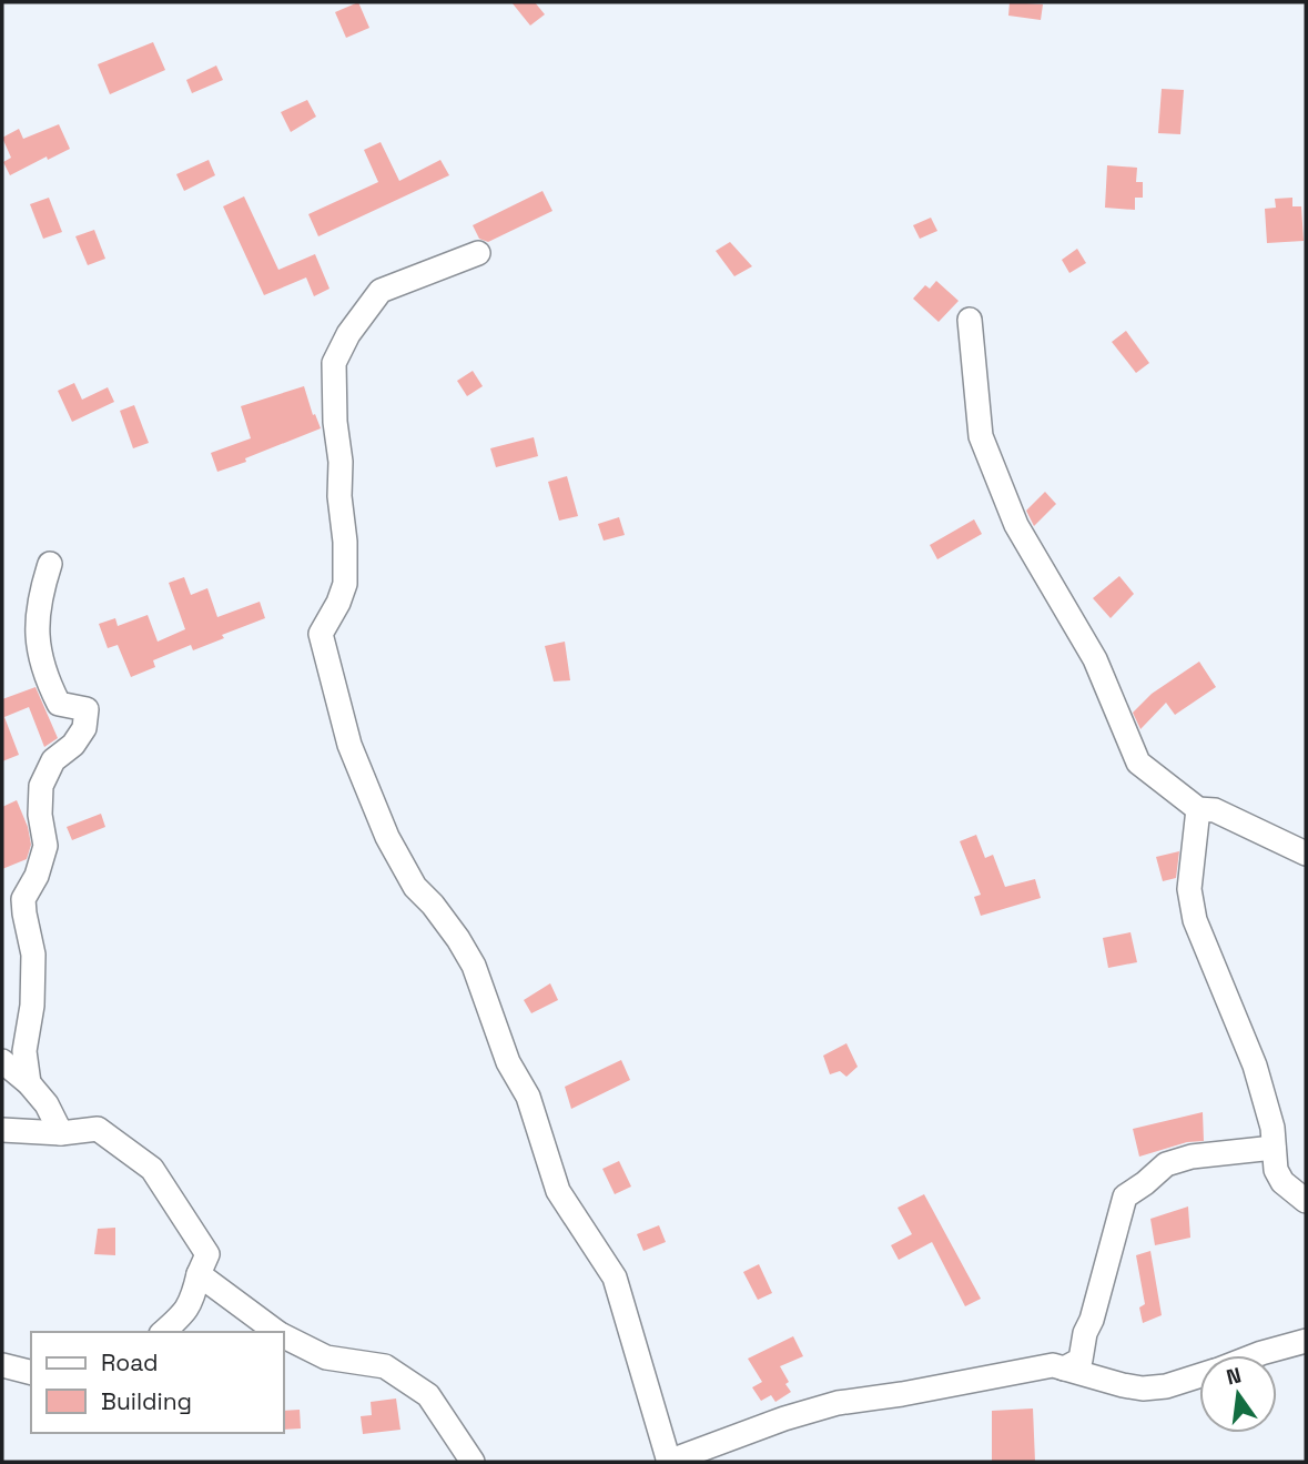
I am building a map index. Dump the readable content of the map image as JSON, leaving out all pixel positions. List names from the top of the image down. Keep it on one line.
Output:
{"legend":["Road","Building"],"north":"top"}
